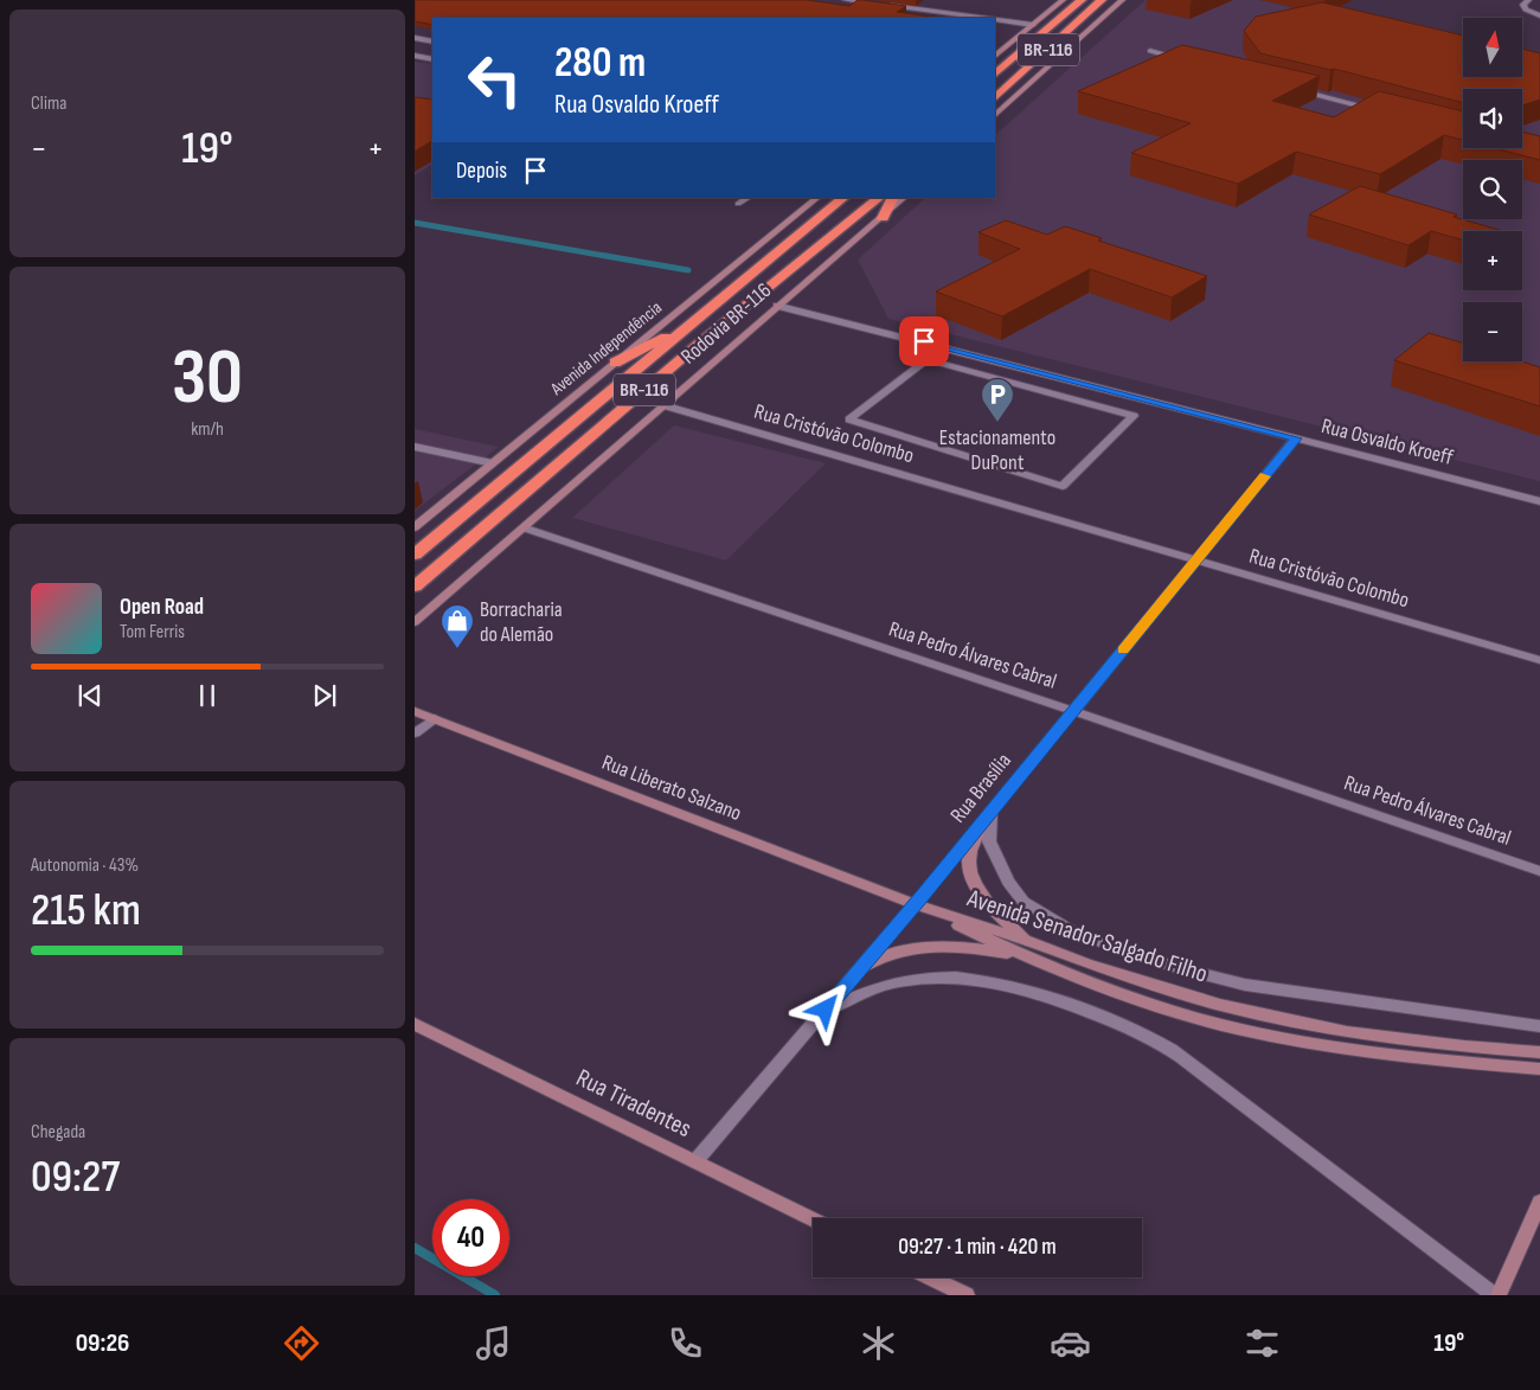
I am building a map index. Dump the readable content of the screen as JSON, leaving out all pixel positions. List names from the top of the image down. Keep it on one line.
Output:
{"streets":{"highway":["BR-116","Rodovia BR-116"],"main road":["Avenida Independência","Rua Liberato Salzano","Avenida Senador Salgado Filho","Rua Tiradentes"],"street":["Rua Cristóvão Colombo","Rua Osvaldo Kroeff","Rua Pedro Álvares Cabral","Rua Brasília"]},"crossings":[["Rodovia BR-116","Rua Cristóvão Colombo"],["Rodovia BR-116","Rua Osvaldo Kroeff"],["Rodovia BR-116","Rua Pedro Álvares Cabral"],["Rua Cristóvão Colombo","Rua Brasília"],["Rua Osvaldo Kroeff","Rua Brasília"],["Rua Pedro Álvares Cabral","Rua Brasília"],["Rua Liberato Salzano","Rua Brasília"],["Rua Liberato Salzano","Avenida Senador Salgado Filho"],["Rua Brasília","Avenida Senador Salgado Filho"],["Rua Brasília","Rua Tiradentes"]],"places":{"parking":["Estacionamento DuPont"],"shop":["Borracharia do Alemão"]},"north":"top","page":{"tile":["Clima",["30","km/h"],["Autonomia · 43%","215 km"],["Chegada","09:27"]],"map_buttons":["+","−"],"turn":["280 m","Rua Osvaldo Kroeff"],"heat":["−","19°","+"],"then":"Depois","song":["Open Road","Tom Ferris"],"limit":"40","trip":"09:27 · 1 min · 420 m","tabs":["09:26","19°"]}}
